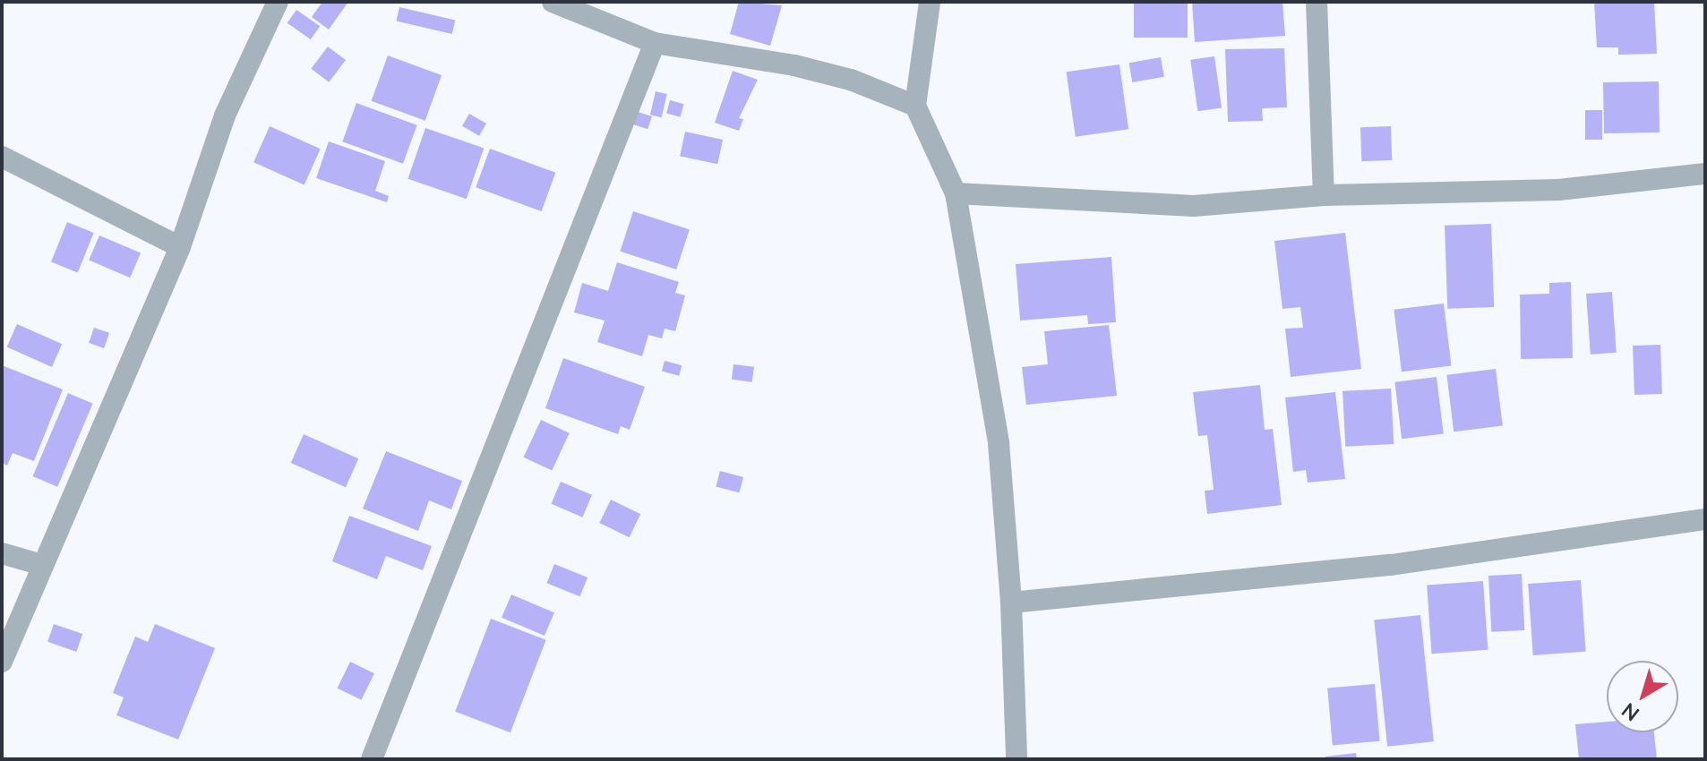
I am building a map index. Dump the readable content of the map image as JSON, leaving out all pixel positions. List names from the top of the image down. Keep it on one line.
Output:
{"north":"bottom left"}
